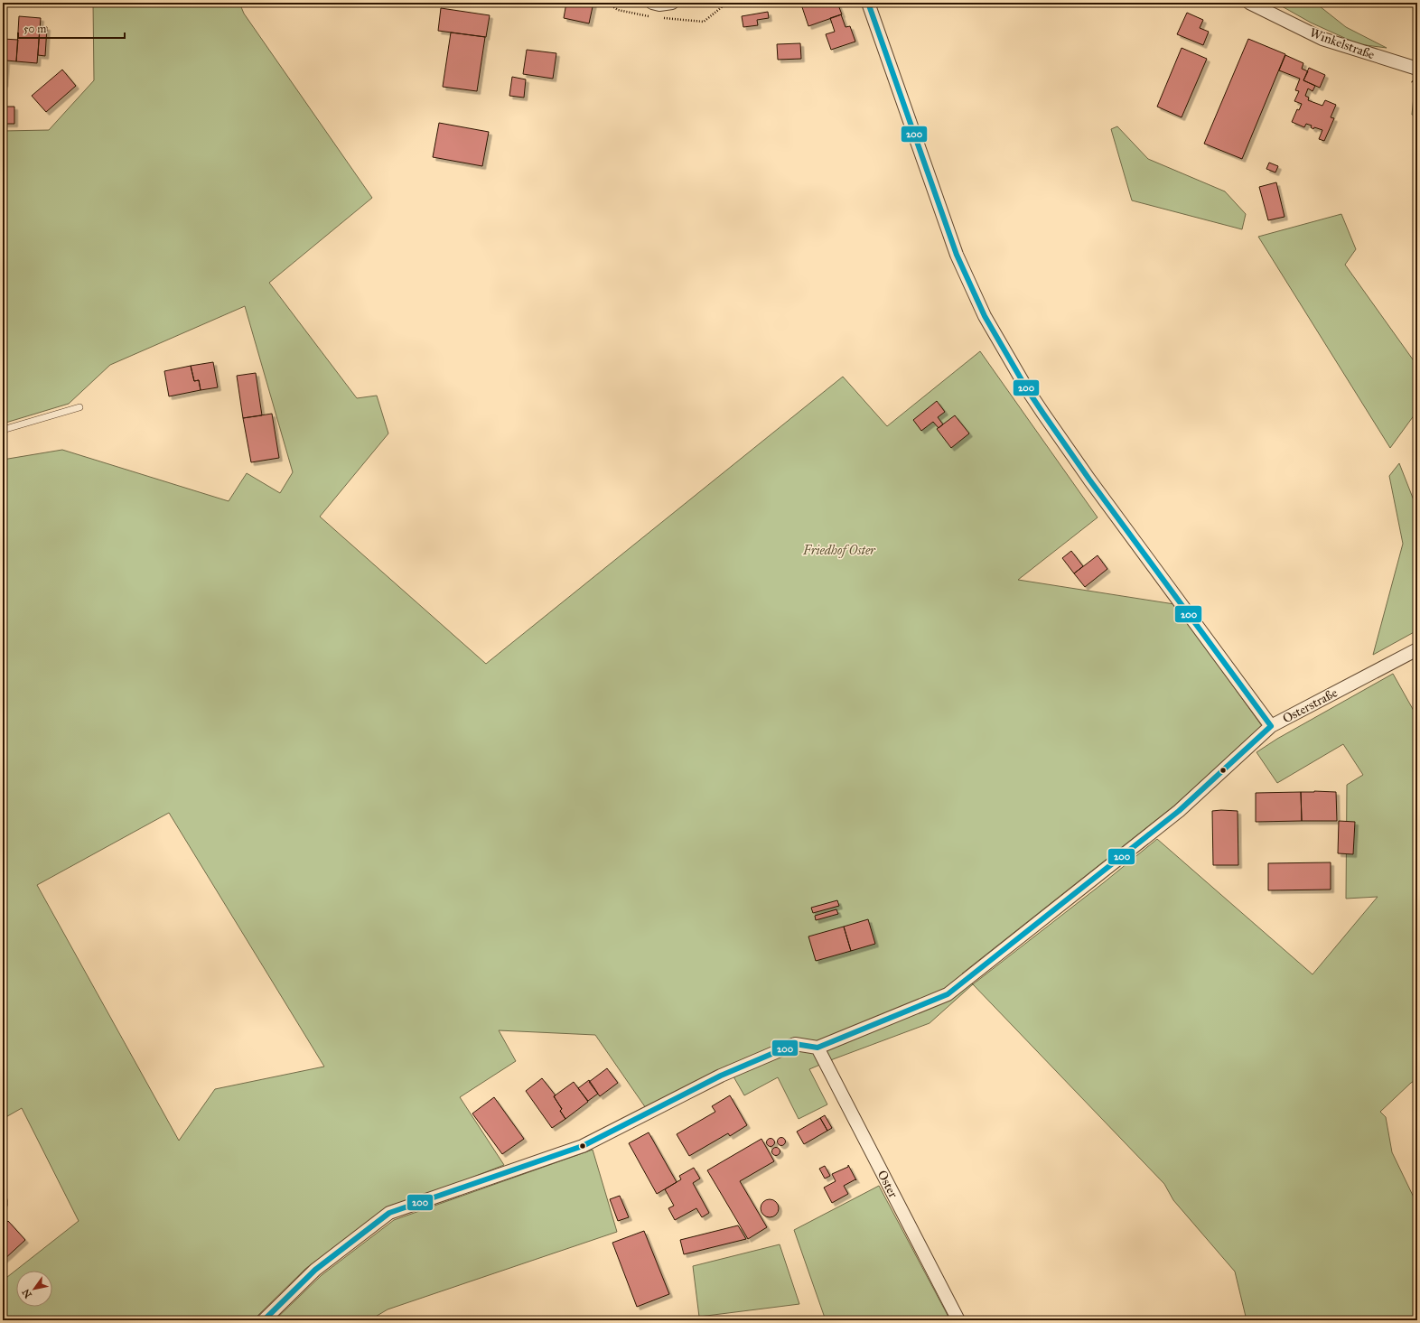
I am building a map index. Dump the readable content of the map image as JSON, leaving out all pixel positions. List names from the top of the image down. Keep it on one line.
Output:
{"streets":{"street":["Winkelstraße","Osterstraße","Oster"]},"parks":["Friedhof Oster"],"lines":["transit line 200"],"scale_bar":"50 m","north":"bottom left"}
